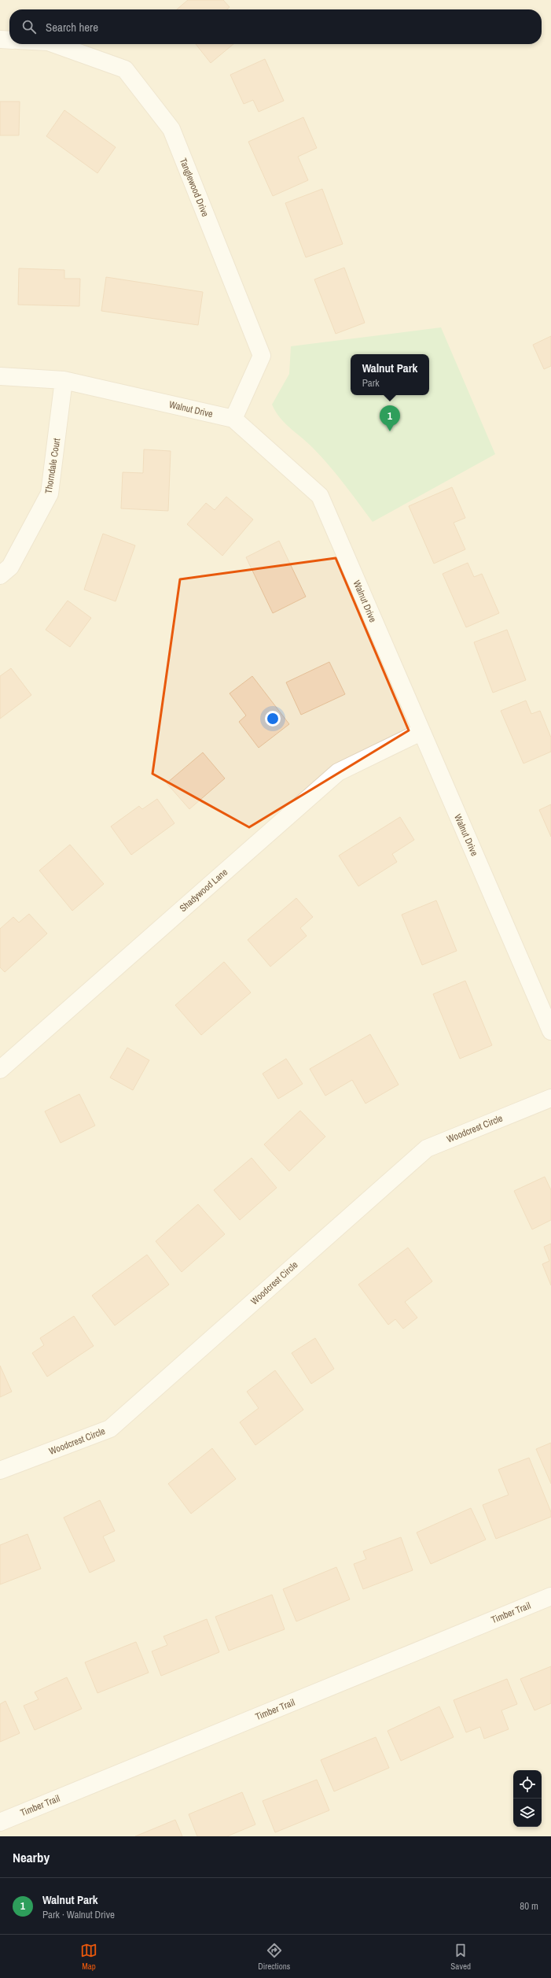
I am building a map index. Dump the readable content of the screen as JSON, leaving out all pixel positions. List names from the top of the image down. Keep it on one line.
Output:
{"streets":{"street":["Tanglewood Drive","Walnut Drive","Thorndale Court","Shadywood Lane","Woodcrest Circle","Timber Trail"]},"crossings":[["Tanglewood Drive","Walnut Drive"],["Walnut Drive","Thorndale Court"],["Walnut Drive","Shadywood Lane"]],"page":{"search":"Search here","popup":["Walnut Park","Park"],"pins":"1","heading":"Nearby","list":[{"mark":"1","name":"Walnut Park","note":"Park · Walnut Drive","value":"80 m"}],"nav":["Map","Directions","Saved"]}}
